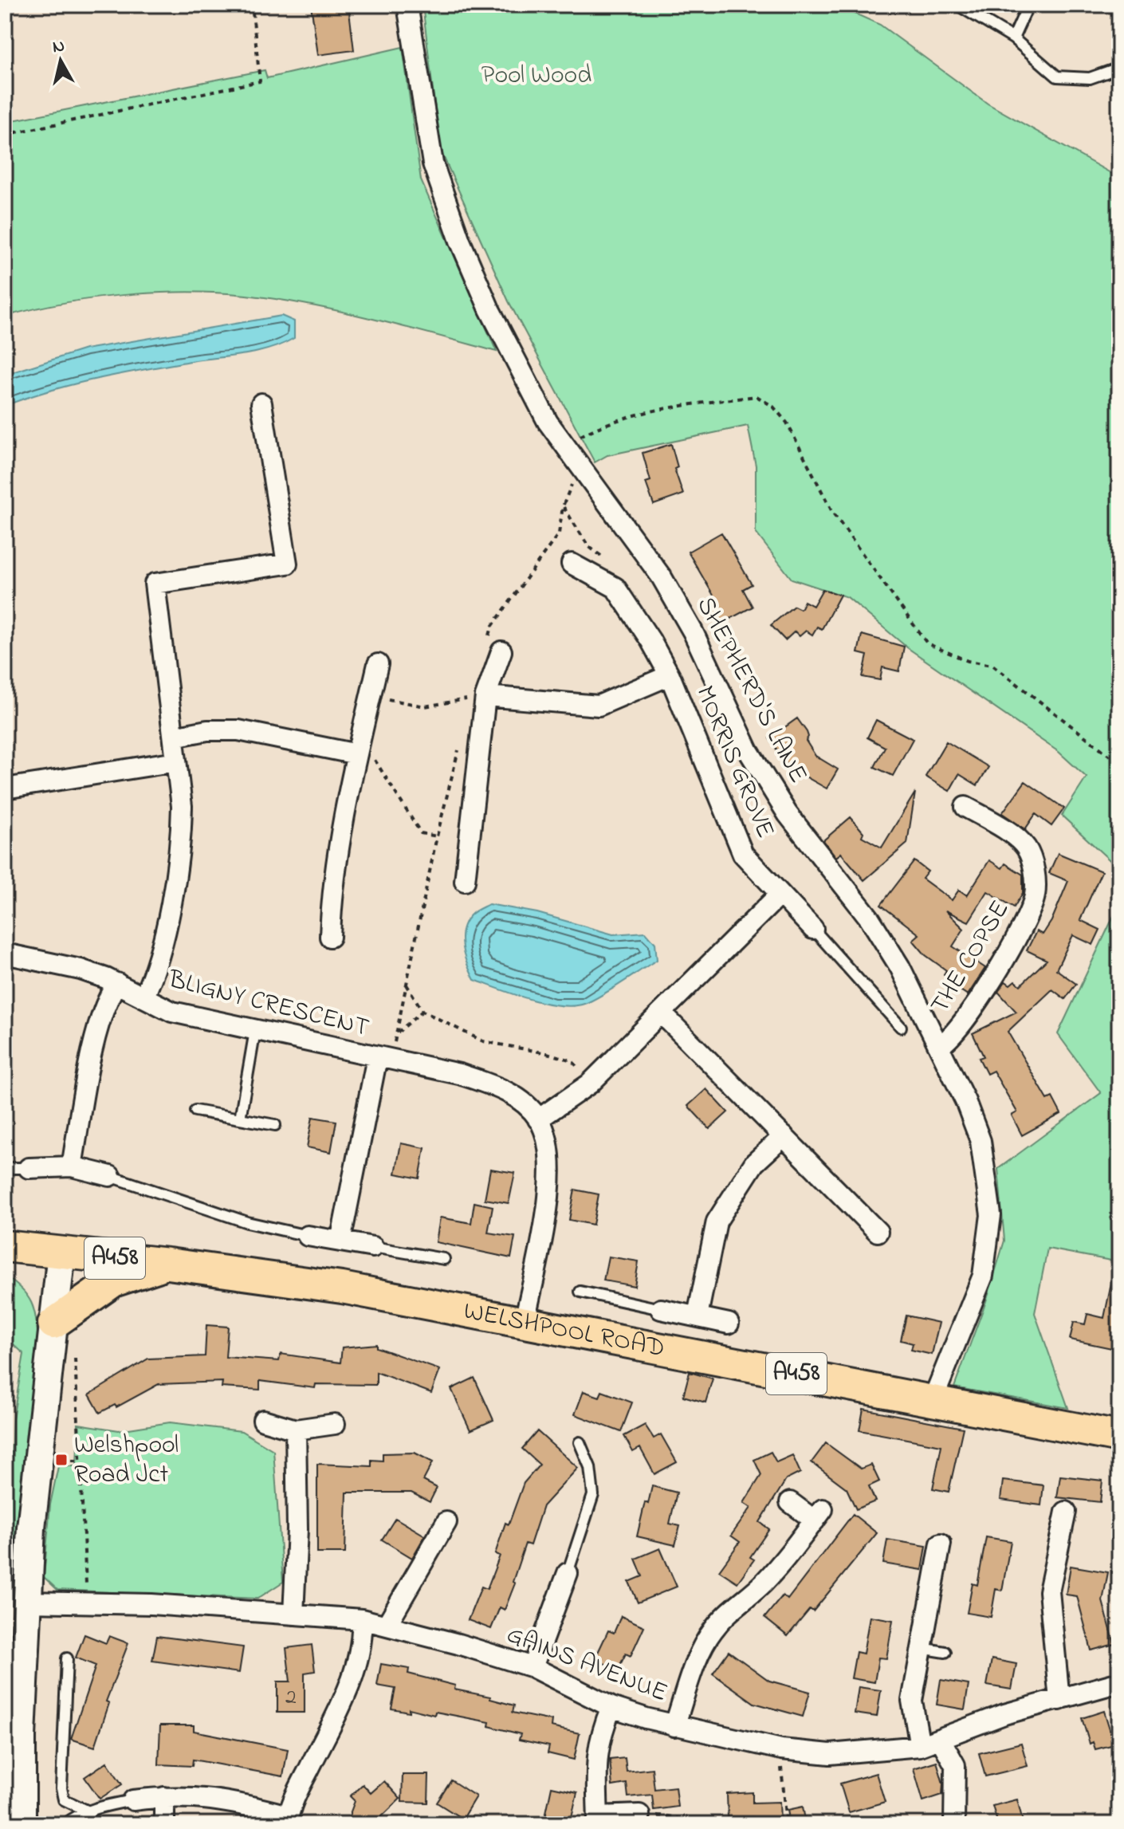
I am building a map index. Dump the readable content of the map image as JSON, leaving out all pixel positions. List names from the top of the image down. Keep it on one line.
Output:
{"streets":{"main road":["A458","WELSHPOOL ROAD"],"street":["SHEPHERD'S LANE","MORRIS GROVE","THE COPSE","BLIGNY CRESCENT","GAINS AVENUE"]},"crossings":[["SHEPHERD'S LANE","THE COPSE"],["SHEPHERD'S LANE","WELSHPOOL ROAD"]],"parks":["Pool Wood"],"places":{"transit":["Welshpool Road Jct"]},"house_numbers":["2"],"north":"top"}
